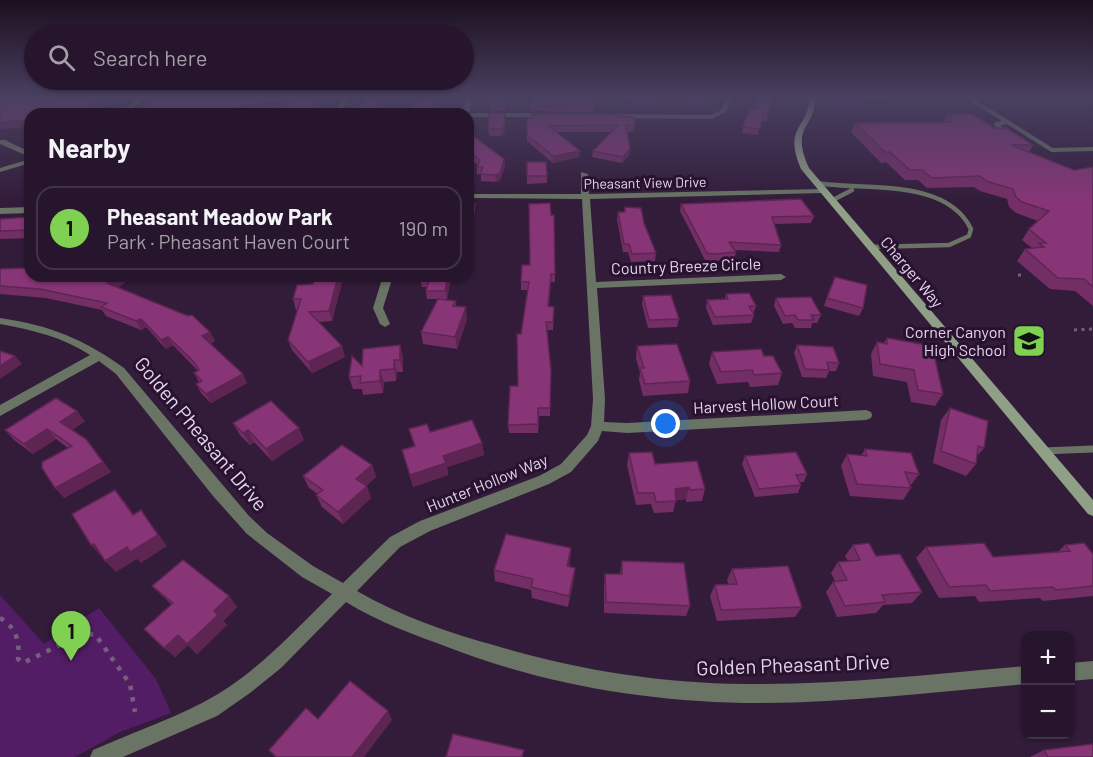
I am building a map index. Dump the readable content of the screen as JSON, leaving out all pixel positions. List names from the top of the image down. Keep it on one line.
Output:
{"streets":{"street":["Pheasant View Drive","Country Breeze Circle","Charger Way","Harvest Hollow Court","Golden Pheasant Drive","Hunter Hollow Way"]},"crossings":[["Pheasant View Drive","Charger Way"],["Pheasant View Drive","Hunter Hollow Way"],["Country Breeze Circle","Hunter Hollow Way"],["Harvest Hollow Court","Hunter Hollow Way"],["Golden Pheasant Drive","Hunter Hollow Way"]],"places":{"school or university":["Corner Canyon High School"]},"page":{"search":"Search here","heading":"Nearby","list":[{"mark":"1","name":"Pheasant Meadow Park","note":"Park · Pheasant Haven Court","value":"190 m"}],"pins":"1","map_buttons":["+","−"]}}
